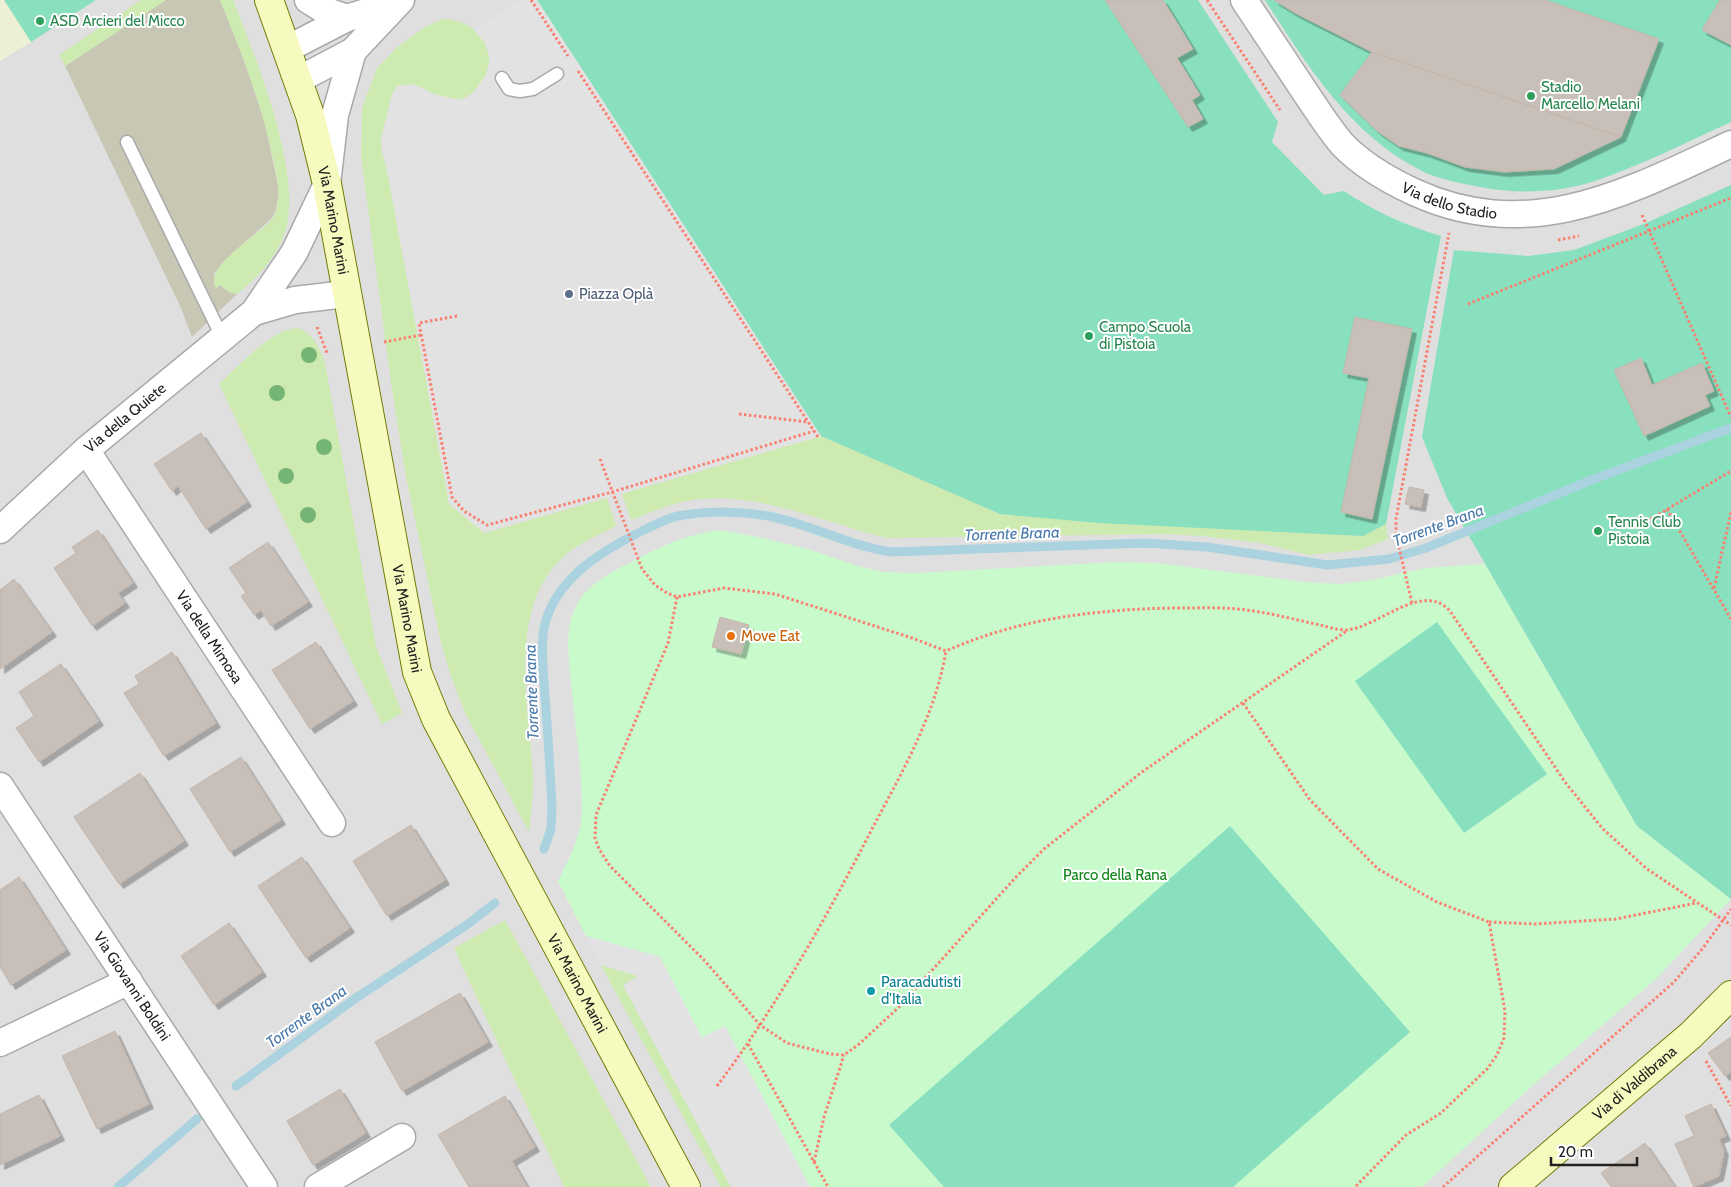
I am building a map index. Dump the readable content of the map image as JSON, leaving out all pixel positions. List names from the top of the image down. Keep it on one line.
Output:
{"streets":{"main road":["Via Marino Marini","Via di Valdibrana"],"street":["Via dello Stadio","Via della Quiete","Via della Mimosa","Via Giovanni Boldini"]},"crossings":[["Via Marino Marini","Via della Quiete"],["Via della Quiete","Via della Mimosa"]],"water":["Torrente Brana"],"parks":["Parco della Rana"],"places":["ASD Arcieri del Micco","Stadio Marcello Melani","Piazza Oplà","Campo Scuola di Pistoia","Tennis Club Pistoia","Move Eat","Paracadutisti d'Italia"],"scale_bar":"20 m"}
